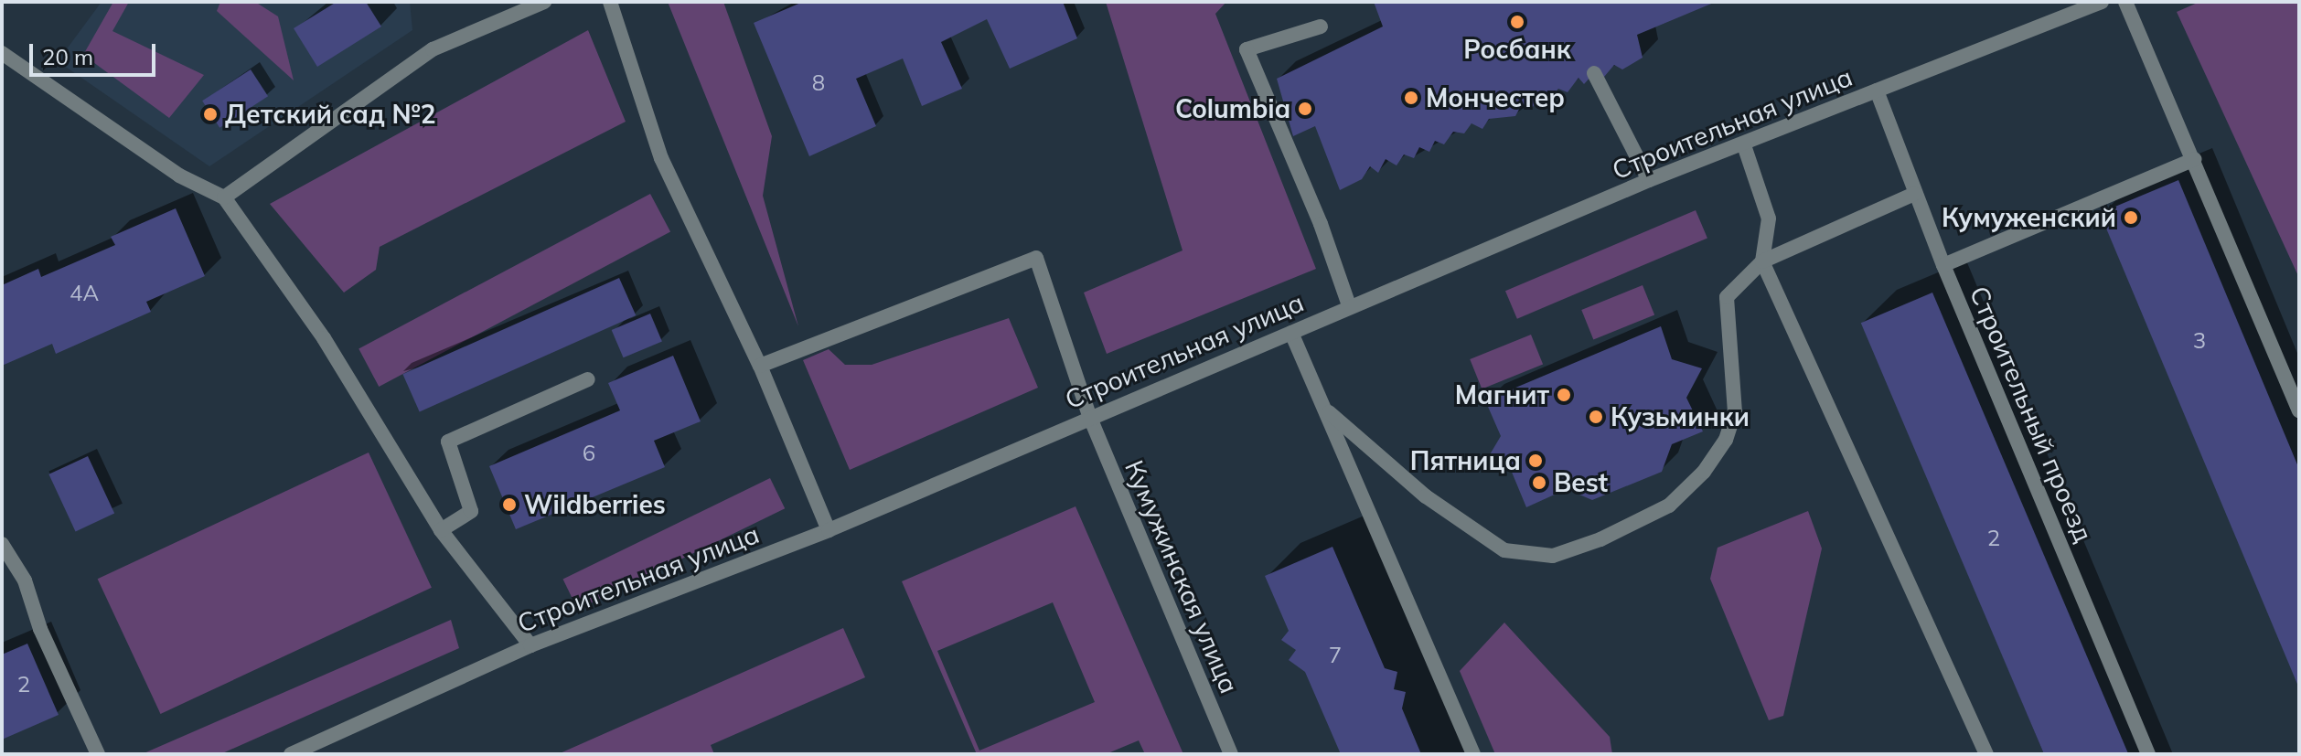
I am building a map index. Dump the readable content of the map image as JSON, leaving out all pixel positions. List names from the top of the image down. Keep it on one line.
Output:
{"streets":{"street":["Строительная улица","Строительный проезд","Кумужинская улица"]},"crossings":[["Строительная улица","Строительный проезд"],["Строительная улица","Кумужинская улица"]],"places":["Росбанк","Мончестер","Columbia","Детский сад №2","Кумуженский","Магнит","Кузьминки","Пятница","Best","Wildberries"],"house_numbers":["8","4А","3","6","2","7","2"],"scale_bar":"20 m"}
